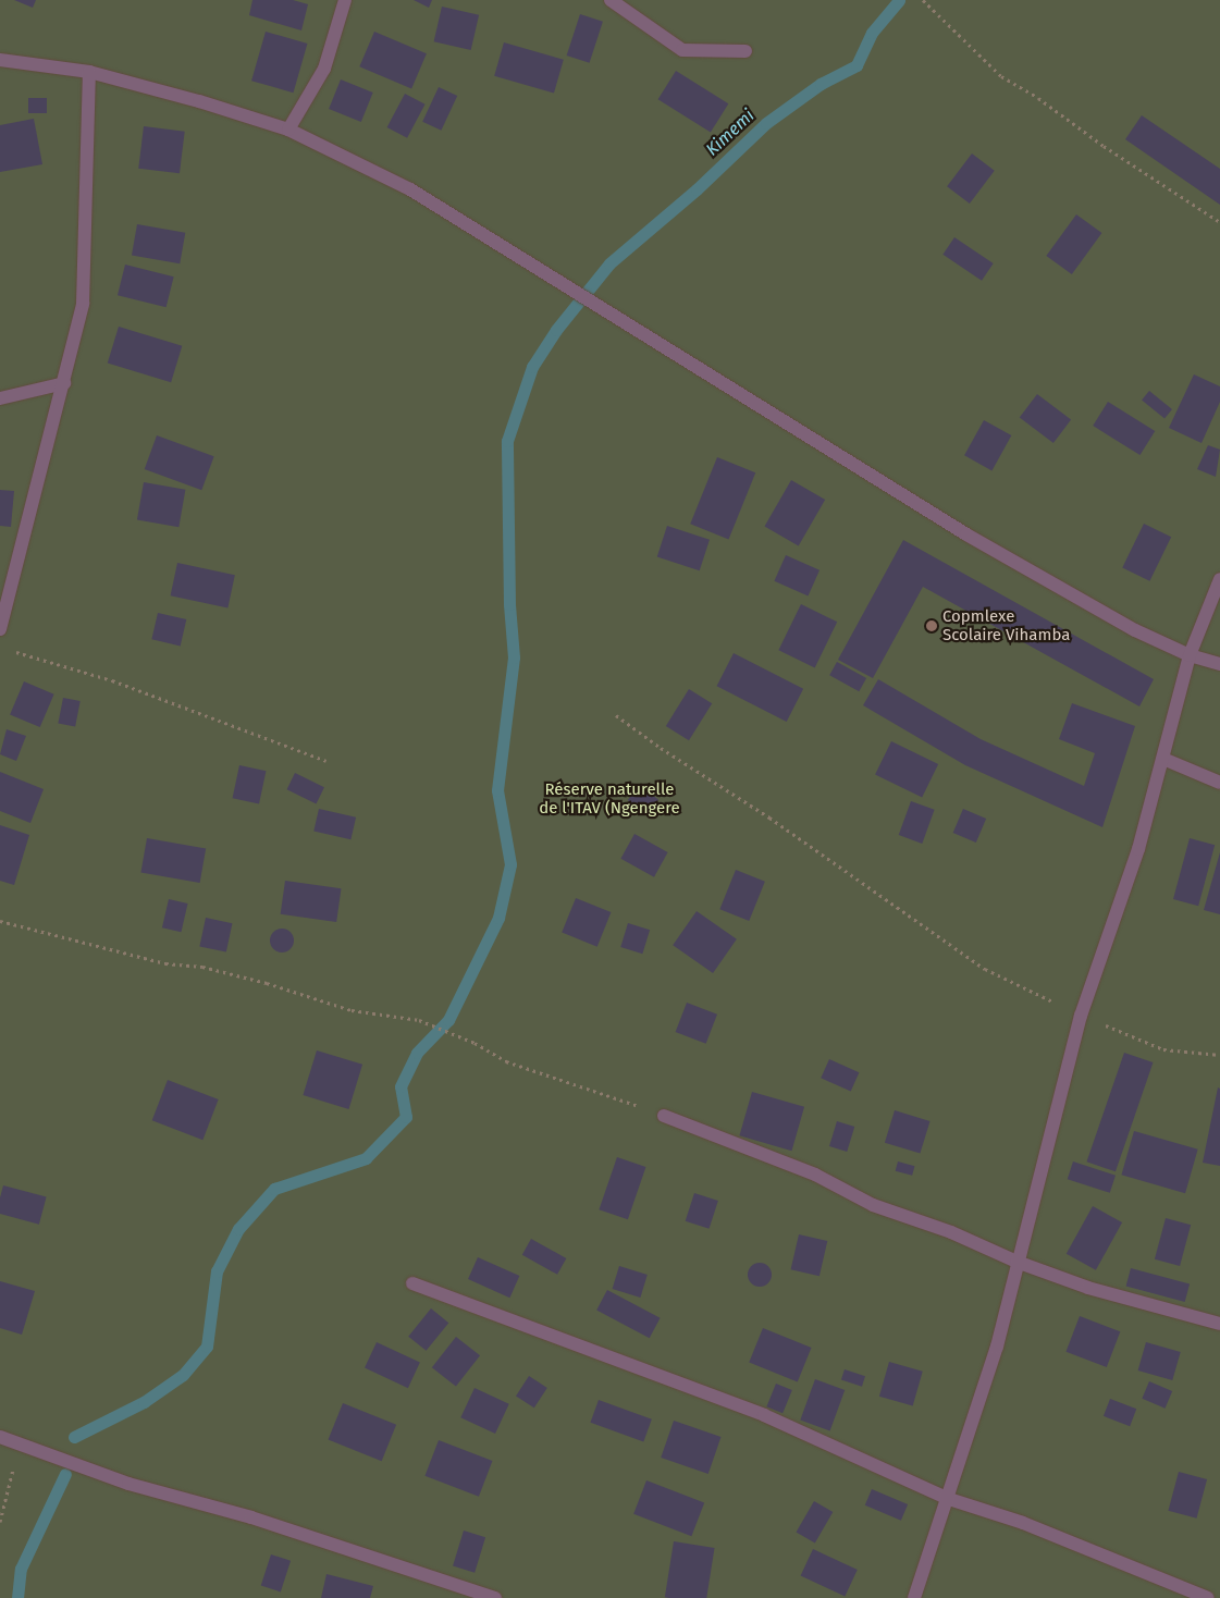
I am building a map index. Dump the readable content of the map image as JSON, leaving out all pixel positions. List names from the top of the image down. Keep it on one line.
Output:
{"water":["Kimemi"],"parks":["Réserve naturelle de l'ITAV (Ngengere"],"places":["Copmlexe Scolaire Vihamba"]}
